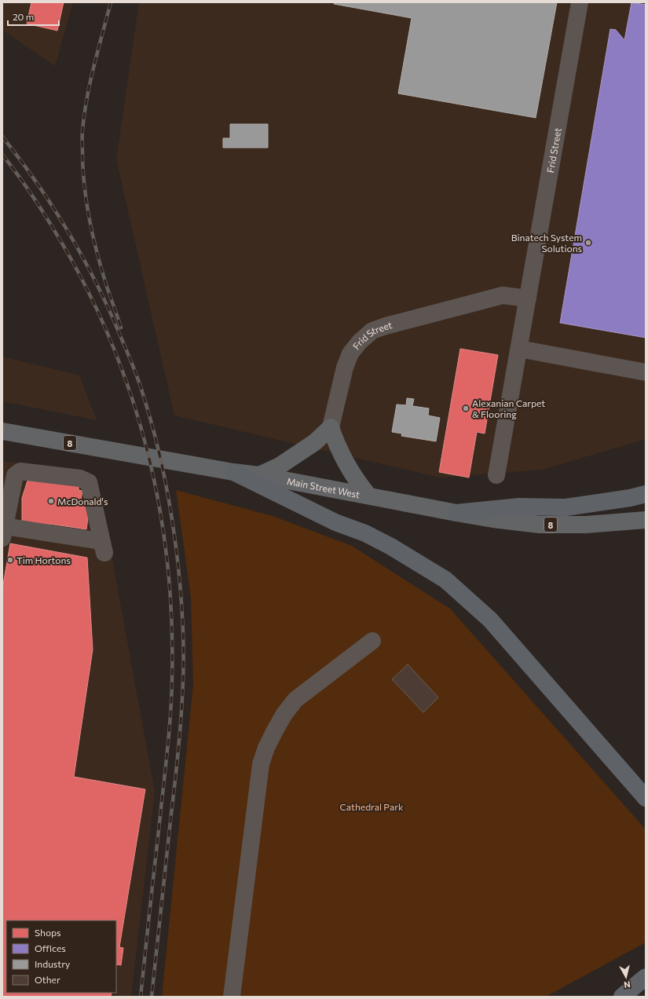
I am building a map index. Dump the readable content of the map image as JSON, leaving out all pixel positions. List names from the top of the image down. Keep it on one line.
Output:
{"streets":{"main road":["8","Main Street West"],"street":["Frid Street"]},"parks":["Cathedral Park"],"places":["Binatech System Solutions","Alexanian Carpet & Flooring","McDonald's","Tim Hortons"],"legend":["Shops","Offices","Industry","Other"],"scale_bar":"20 m","north":"bottom"}
